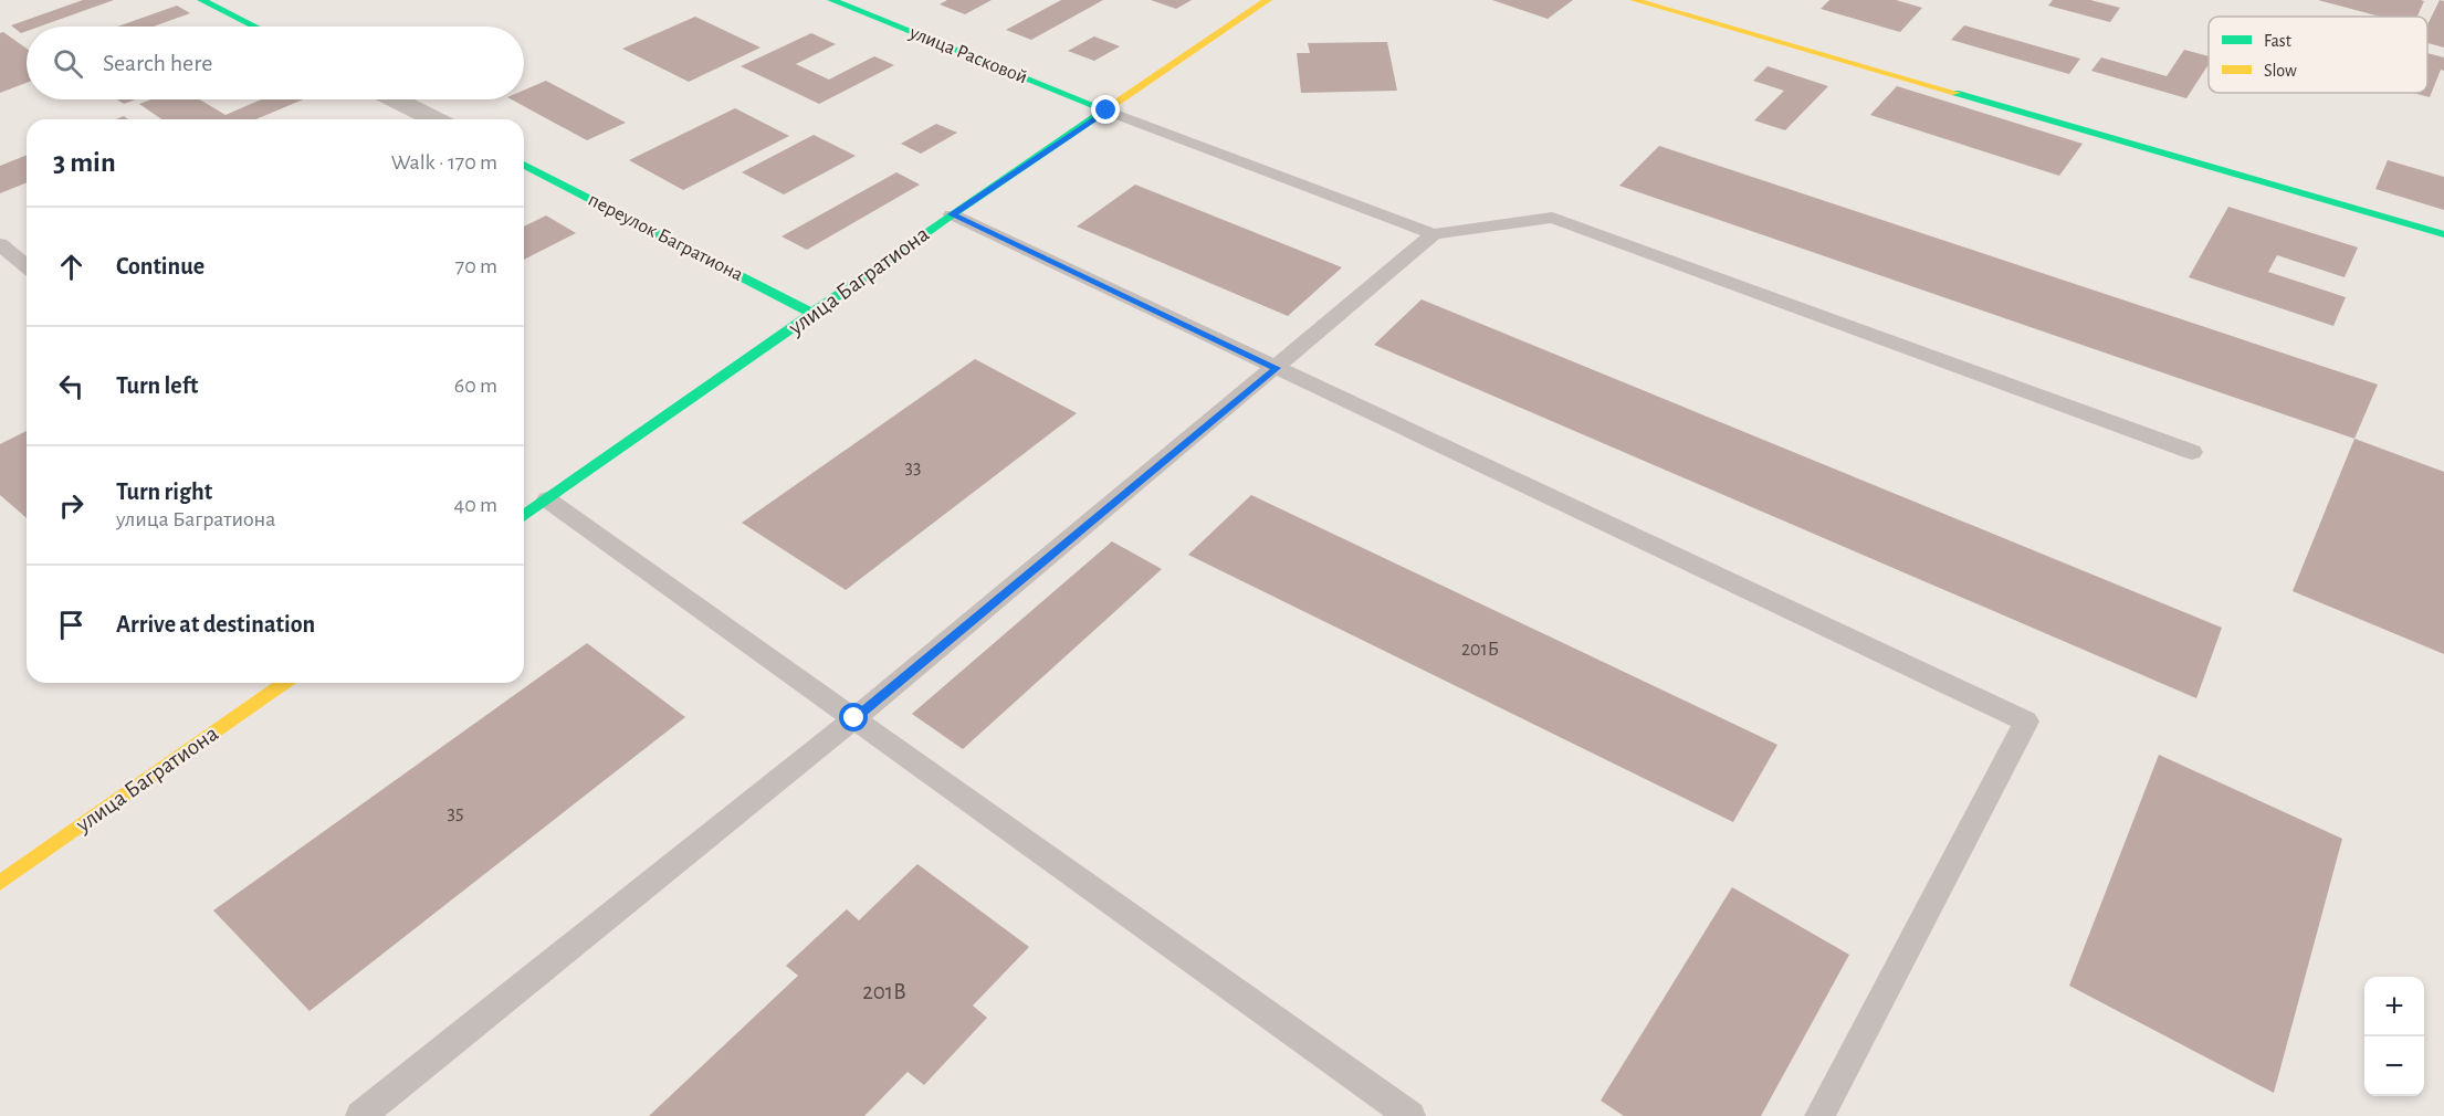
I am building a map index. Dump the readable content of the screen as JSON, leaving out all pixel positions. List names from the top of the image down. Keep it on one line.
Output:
{"streets":{"street":["улица Расковой","переулок Багратиона","улица Багратиона"]},"crossings":[["улица Расковой","улица Багратиона"],["переулок Багратиона","улица Багратиона"]],"house_numbers":["33","201Б","35","201В"],"legend":["Fast","Slow"],"page":{"search":"Search here","heading":["3 min","Walk · 170 m"],"list":[["Continue","70 m"],["Turn left","60 m"],["Turn right","улица Багратиона","40 m"],"Arrive at destination"],"map_buttons":["+","−"]}}
